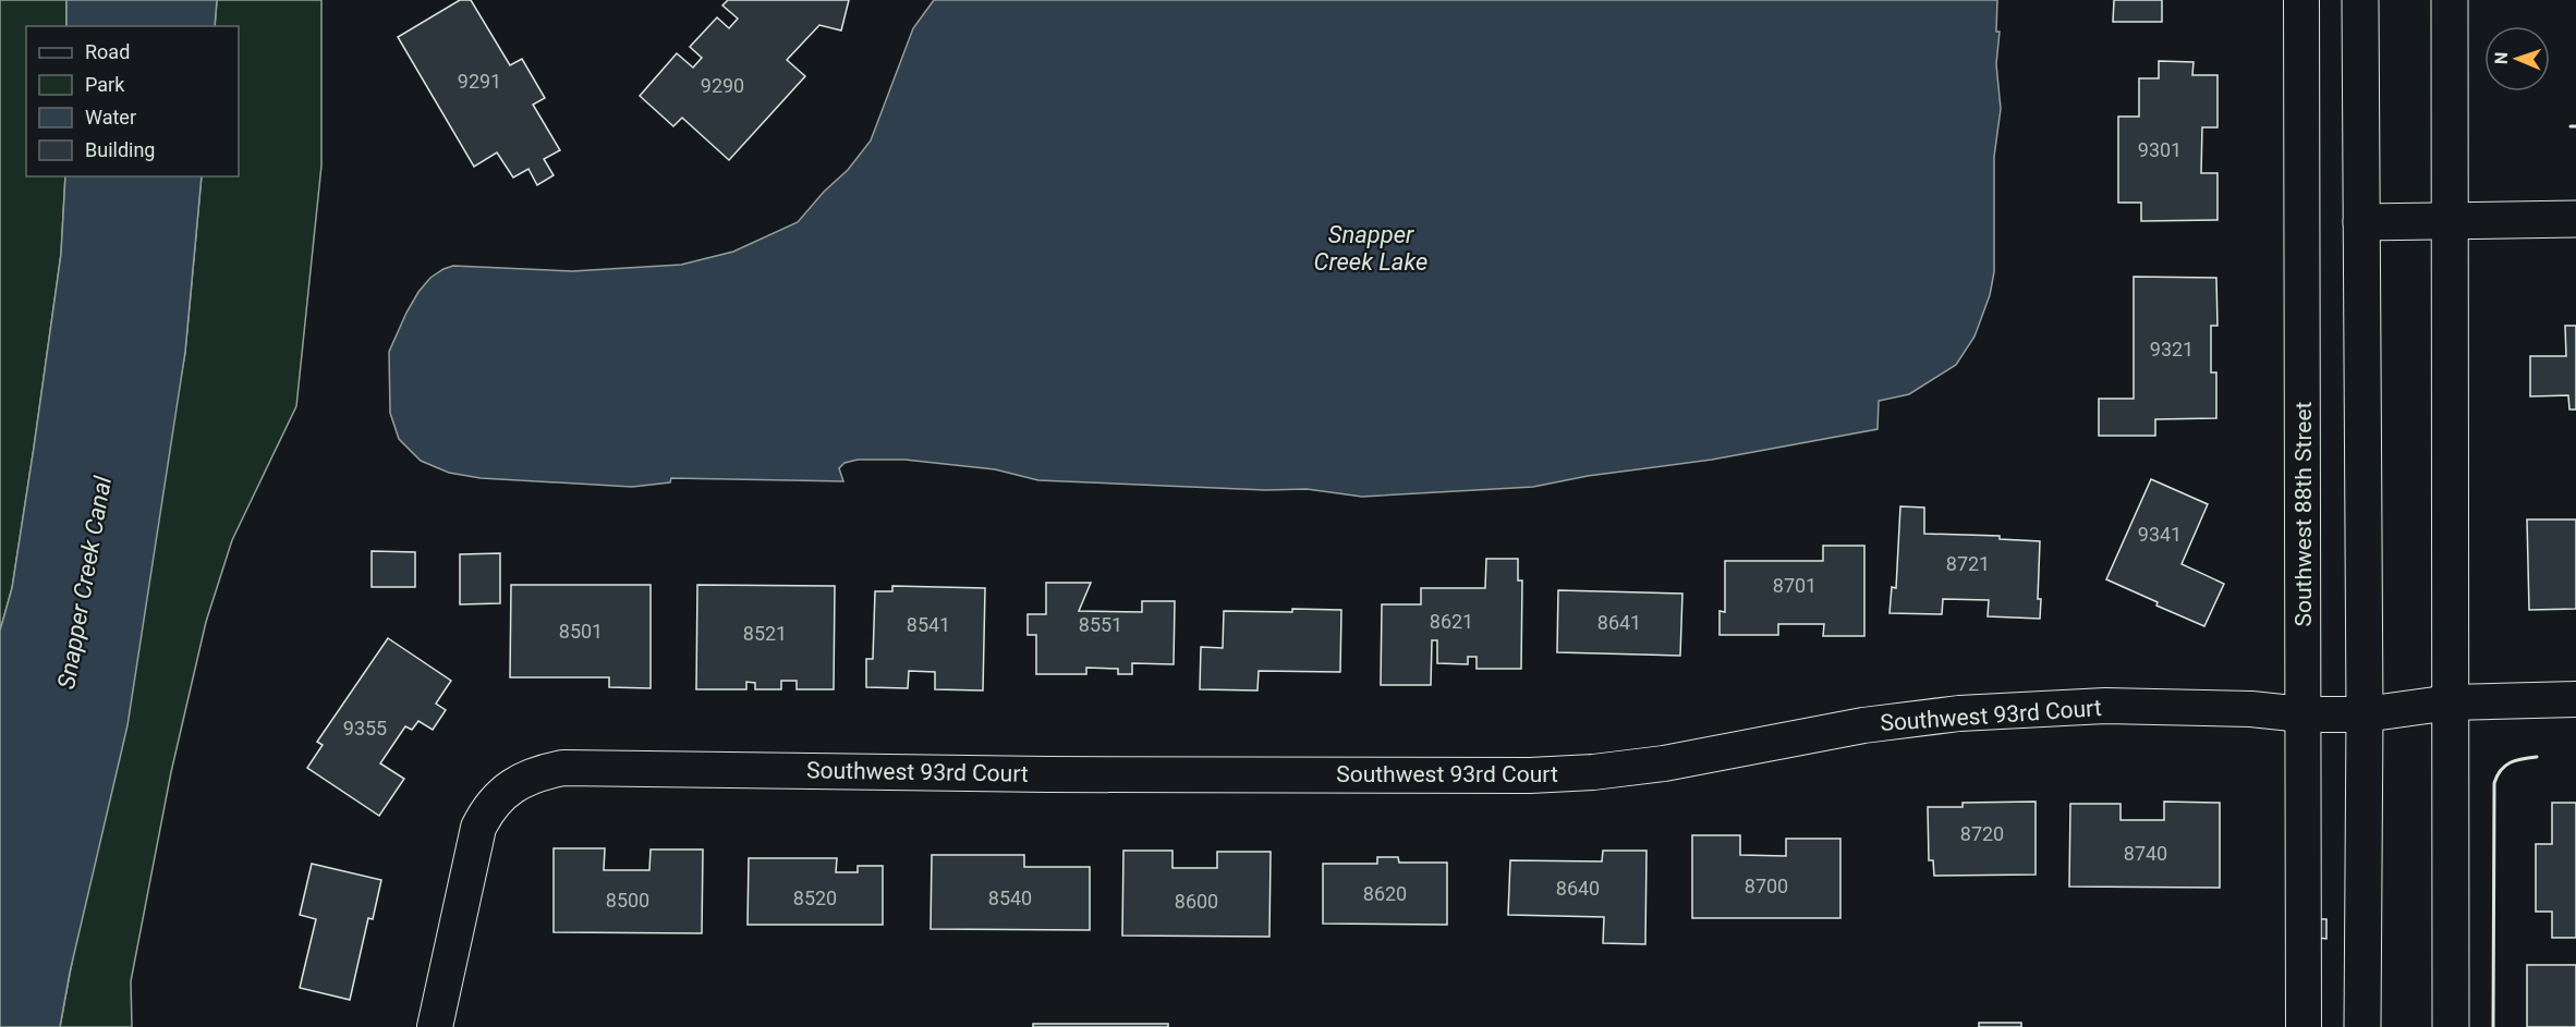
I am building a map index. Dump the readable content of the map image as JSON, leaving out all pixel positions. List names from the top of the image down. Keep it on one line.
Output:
{"streets":{"street":["Southwest 88th Street","Southwest 93rd Court"]},"crossings":[["Southwest 88th Street","Southwest 93rd Court"]],"water":["Snapper Creek Lake","Snapper Creek Canal"],"house_numbers":["9291","9290","9301","9321","9341","8721","8701","8621","8641","8541","8551","8501","8521","9355","8720","8740","8700","8640","8620","8520","8540","8500","8600"],"legend":["Road","Park","Water","Building"],"north":"left"}
